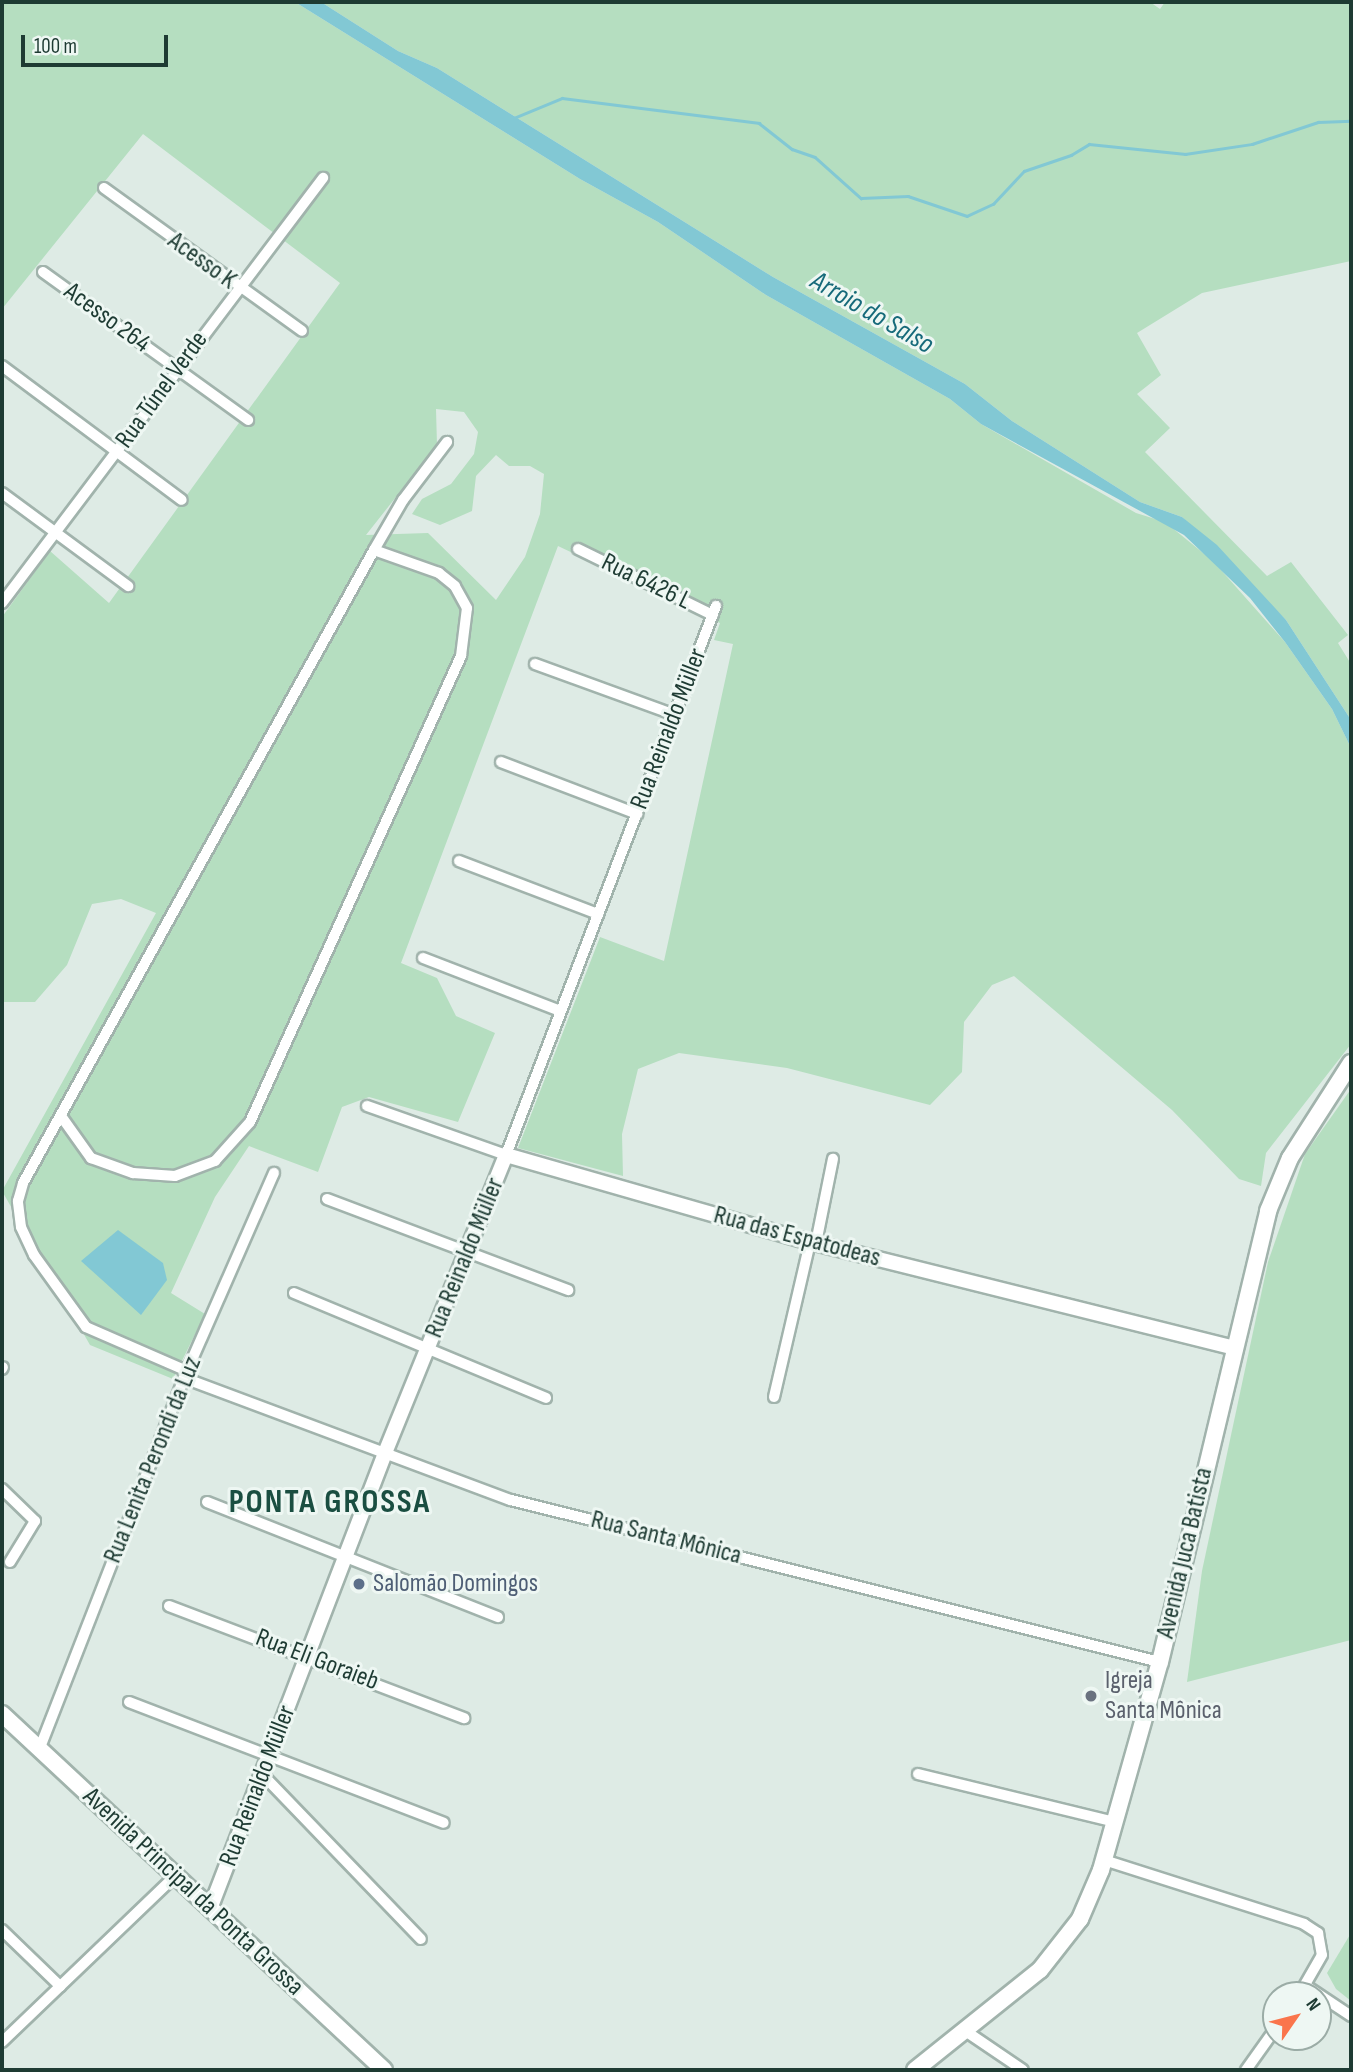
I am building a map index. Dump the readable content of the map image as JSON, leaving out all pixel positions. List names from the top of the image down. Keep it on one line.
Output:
{"streets":{"main road":["Avenida Juca Batista","Avenida Principal da Ponta Grossa"],"street":["Acesso K","Acesso 264","Rua Túnel Verde","Rua 6426 L","Rua Reinaldo Müller","Rua das Espatodeas","Rua Lenita Perondi da Luz","Rua Santa Mônica","Rua Eli Goraieb"]},"crossings":[["Acesso K","Rua Túnel Verde"],["Acesso 264","Rua Túnel Verde"],["Rua 6426 L","Rua Reinaldo Müller"],["Rua Reinaldo Müller","Rua das Espatodeas"],["Rua Reinaldo Müller","Rua Santa Mônica"],["Rua Reinaldo Müller","Rua Eli Goraieb"],["Rua Reinaldo Müller","Avenida Principal da Ponta Grossa"],["Rua das Espatodeas","Avenida Juca Batista"],["Rua Lenita Perondi da Luz","Rua Santa Mônica"],["Rua Lenita Perondi da Luz","Avenida Principal da Ponta Grossa"],["Rua Santa Mônica","Avenida Juca Batista"]],"districts":["PONTA GROSSA"],"water":["Arroio do Salso"],"places":["Salomão Domingos","Igreja Santa Mônica"],"scale_bar":"100 m","north":"top right"}
